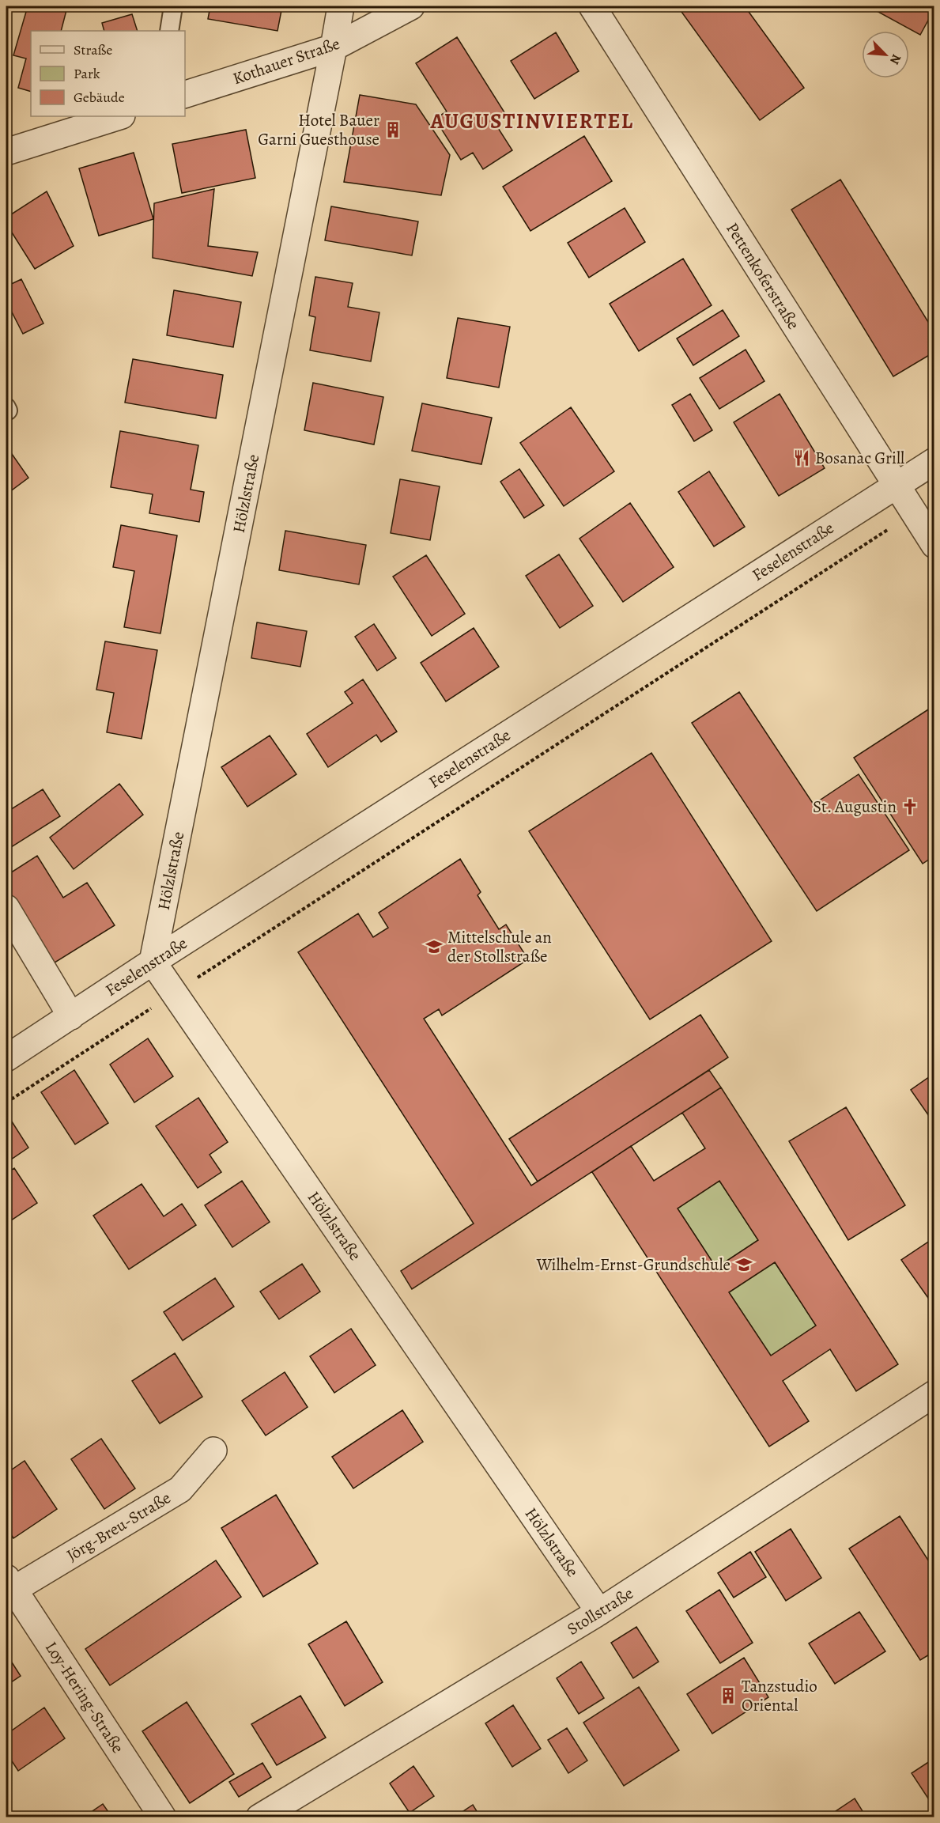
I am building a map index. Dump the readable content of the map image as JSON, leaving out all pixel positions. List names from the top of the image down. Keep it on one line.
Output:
{"streets":{"street":["Kothauer Straße","Pettenkoferstraße","Hölzlstraße","Feselenstraße","Jörg-Breu-Straße","Stollstraße","Loy-Hering-Straße"]},"crossings":[["Kothauer Straße","Hölzlstraße"],["Pettenkoferstraße","Feselenstraße"],["Hölzlstraße","Feselenstraße"],["Hölzlstraße","Stollstraße"],["Jörg-Breu-Straße","Loy-Hering-Straße"]],"districts":["AUGUSTINVIERTEL"],"places":{"building":["Hotel Bauer Garni Guesthouse","Tanzstudio Oriental"],"restaurant":["Bosanac Grill"],"church":["St. Augustin"],"school or university":["Mittelschule an der Stollstraße","Wilhelm-Ernst-Grundschule"]},"legend":["Straße","Park","Gebäude"],"north":"bottom right"}
